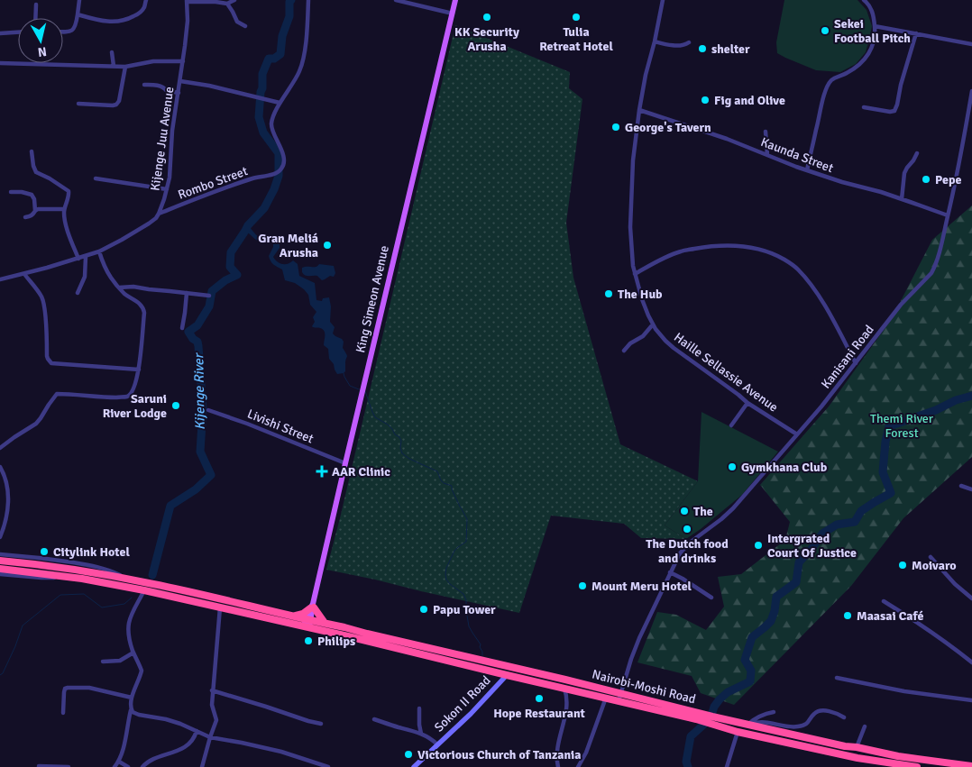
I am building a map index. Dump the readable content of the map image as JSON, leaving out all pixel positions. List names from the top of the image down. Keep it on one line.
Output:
{"streets":{"highway":["Nairobi-Moshi Road"],"main road":["King Simeon Avenue"],"street":["Kijenge Juu Avenue","Kaunda Street","Rombo Street","Kanisani Road","Haille Sellassie Avenue","Livishi Street","Sokon II Road"]},"crossings":[["Kijenge Juu Avenue","Rombo Street"],["Kaunda Street","Kanisani Road"],["Kaunda Street","Haille Sellassie Avenue"],["King Simeon Avenue","Livishi Street"],["King Simeon Avenue","Nairobi-Moshi Road"],["Kanisani Road","Haille Sellassie Avenue"],["Kanisani Road","Nairobi-Moshi Road"],["Nairobi-Moshi Road","Sokon II Road"]],"water":["Kijenge River"],"parks":["Themi River Forest"],"places":{"other":["KK Security Arusha","Tulia Retreat Hotel","Sekei Football Pitch","shelter","Fig and Olive","George's Tavern","Pepe","Gran Meliá Arusha","The Hub","Saruni River Lodge","Gymkhana Club","The","The Dutch food and drinks","Intergrated Court Of Justice","Citylink Hotel","Moivaro","Mount Meru Hotel","Papu Tower","Maasai Café","Philips","Hope Restaurant","Victorious Church of Tanzania"],"health":["AAR Clinic"]},"north":"bottom"}
